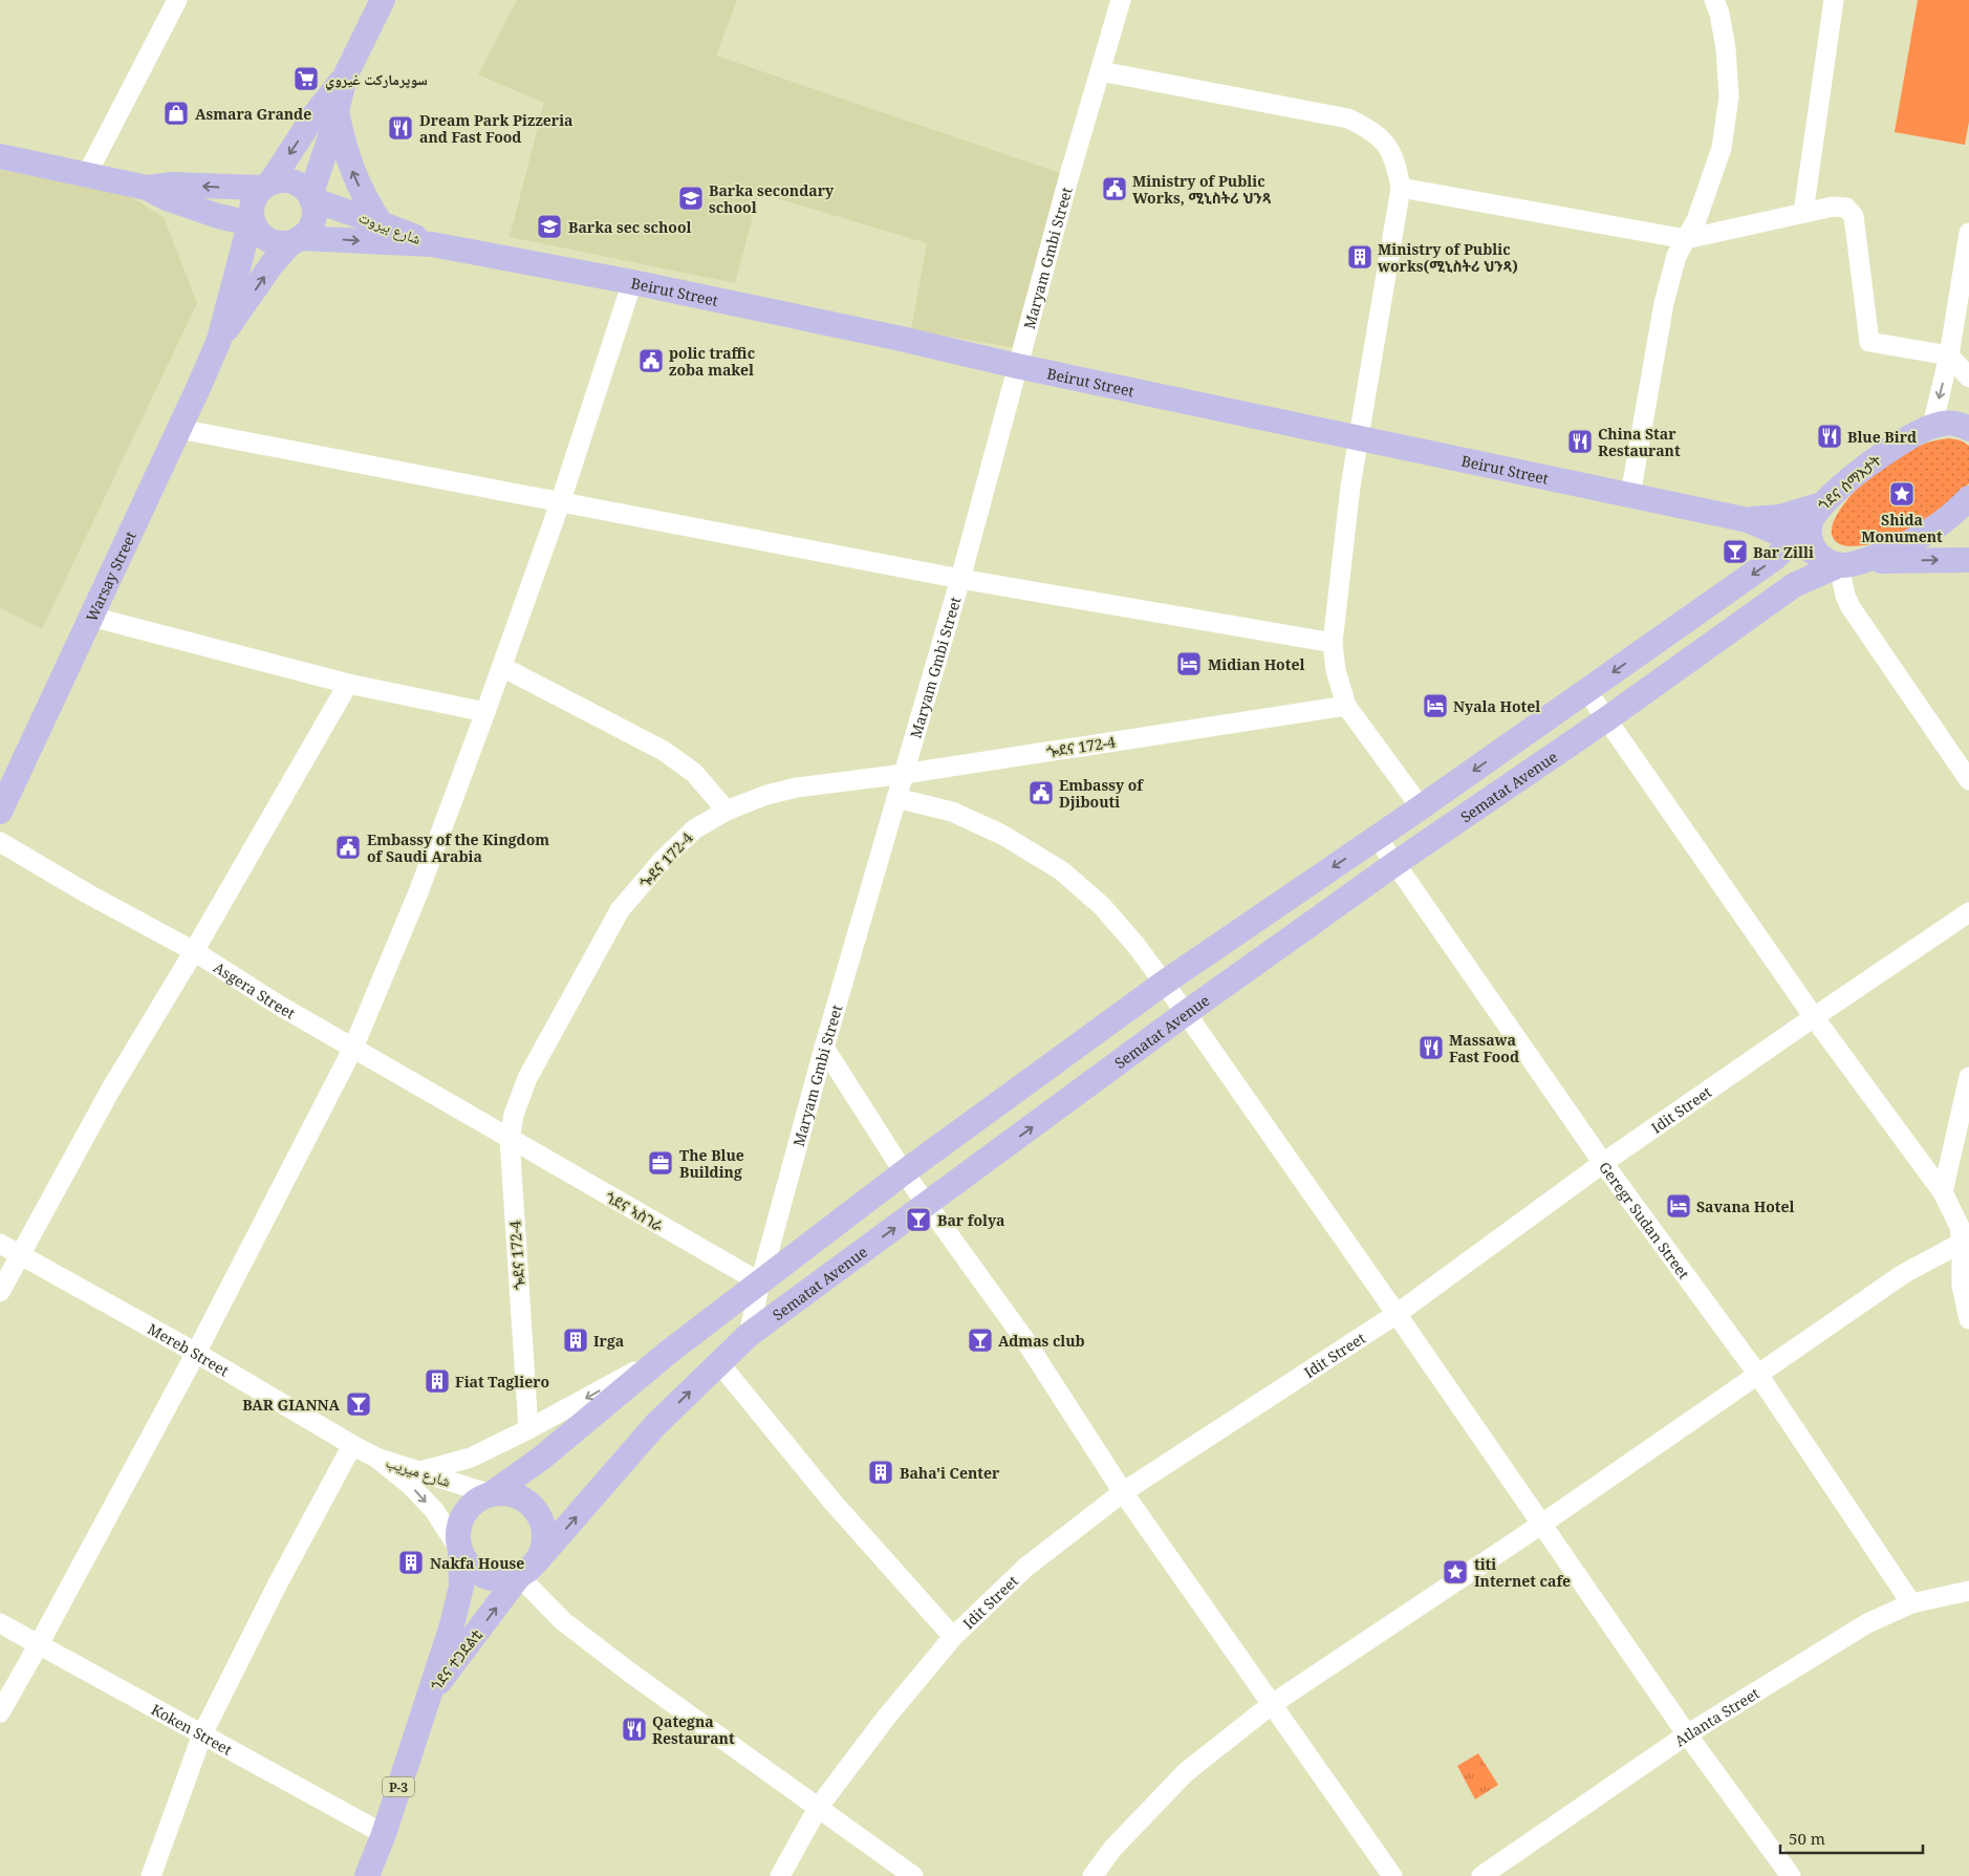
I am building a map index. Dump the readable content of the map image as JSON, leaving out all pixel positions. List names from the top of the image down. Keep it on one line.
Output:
{"streets":{"main road":["شارع بيروت","Beirut Street","ጎደና ሰማእታት","Warsay Street","Sematat Avenue","ጎደና ተጋደልቲ","P-3"],"street":["Maryam Gmbi Street","ጐደና 172-4","Asgera Street","Idit Street","ጎደና ኣስገራ","Geregr Sudan Street","Mereb Street","شارع ميريب","Atlanta Street","Koken Street"]},"crossings":[["شارع بيروت","Beirut Street"],["شارع بيروت","Warsay Street"],["Maryam Gmbi Street","Beirut Street"],["Maryam Gmbi Street","ጐደና 172-4"],["Maryam Gmbi Street","Sematat Avenue"],["Maryam Gmbi Street","ጎደና ኣስገራ"],["ጎደና ሰማእታት","Sematat Avenue"],["ጐደና 172-4","Asgera Street"],["ጐደና 172-4","ጎደና ኣስገራ"],["Sematat Avenue","Geregr Sudan Street"],["Sematat Avenue","شارع ميريب"],["Sematat Avenue","ጎደና ተጋደልቲ"],["Asgera Street","ጎደና ኣስገራ"],["Idit Street","Geregr Sudan Street"],["Geregr Sudan Street","Atlanta Street"],["Mereb Street","شارع ميريب"],["شارع ميريب","ጎደና ተጋደልቲ"],["ጎደና ተጋደልቲ","P-3"],["Koken Street","P-3"]],"one_way":["شارع ميريب","ጎደና ተጋደልቲ"],"places":{"supermarket":["سوپرمارکت غيروي"],"shop":["Asmara Grande"],"restaurant":["Dream Park Pizzeria and Fast Food","Blue Bird","China Star Restaurant","Massawa Fast Food","Qategna Restaurant"],"public building":["Ministry of Public Works, ሚኒስትሪ ህንጻ","polic traffic zoba makel","Embassy of Djibouti","Embassy of the Kingdom of Saudi Arabia"],"school or university":["Barka secondary school","Barka sec school"],"building":["Ministry of Public works(ሚኒስትሪ ህንጻ)","Irga","Fiat Tagliero","Baha'i Center","Nakfa House"],"place":["Shida Monument","titi Internet cafe"],"bar":["Bar Zilli","Bar folya","Admas club","BAR GIANNA"],"hotel":["Midian Hotel","Nyala Hotel","Savana Hotel"],"office":["The Blue Building"]},"scale_bar":"50 m"}
